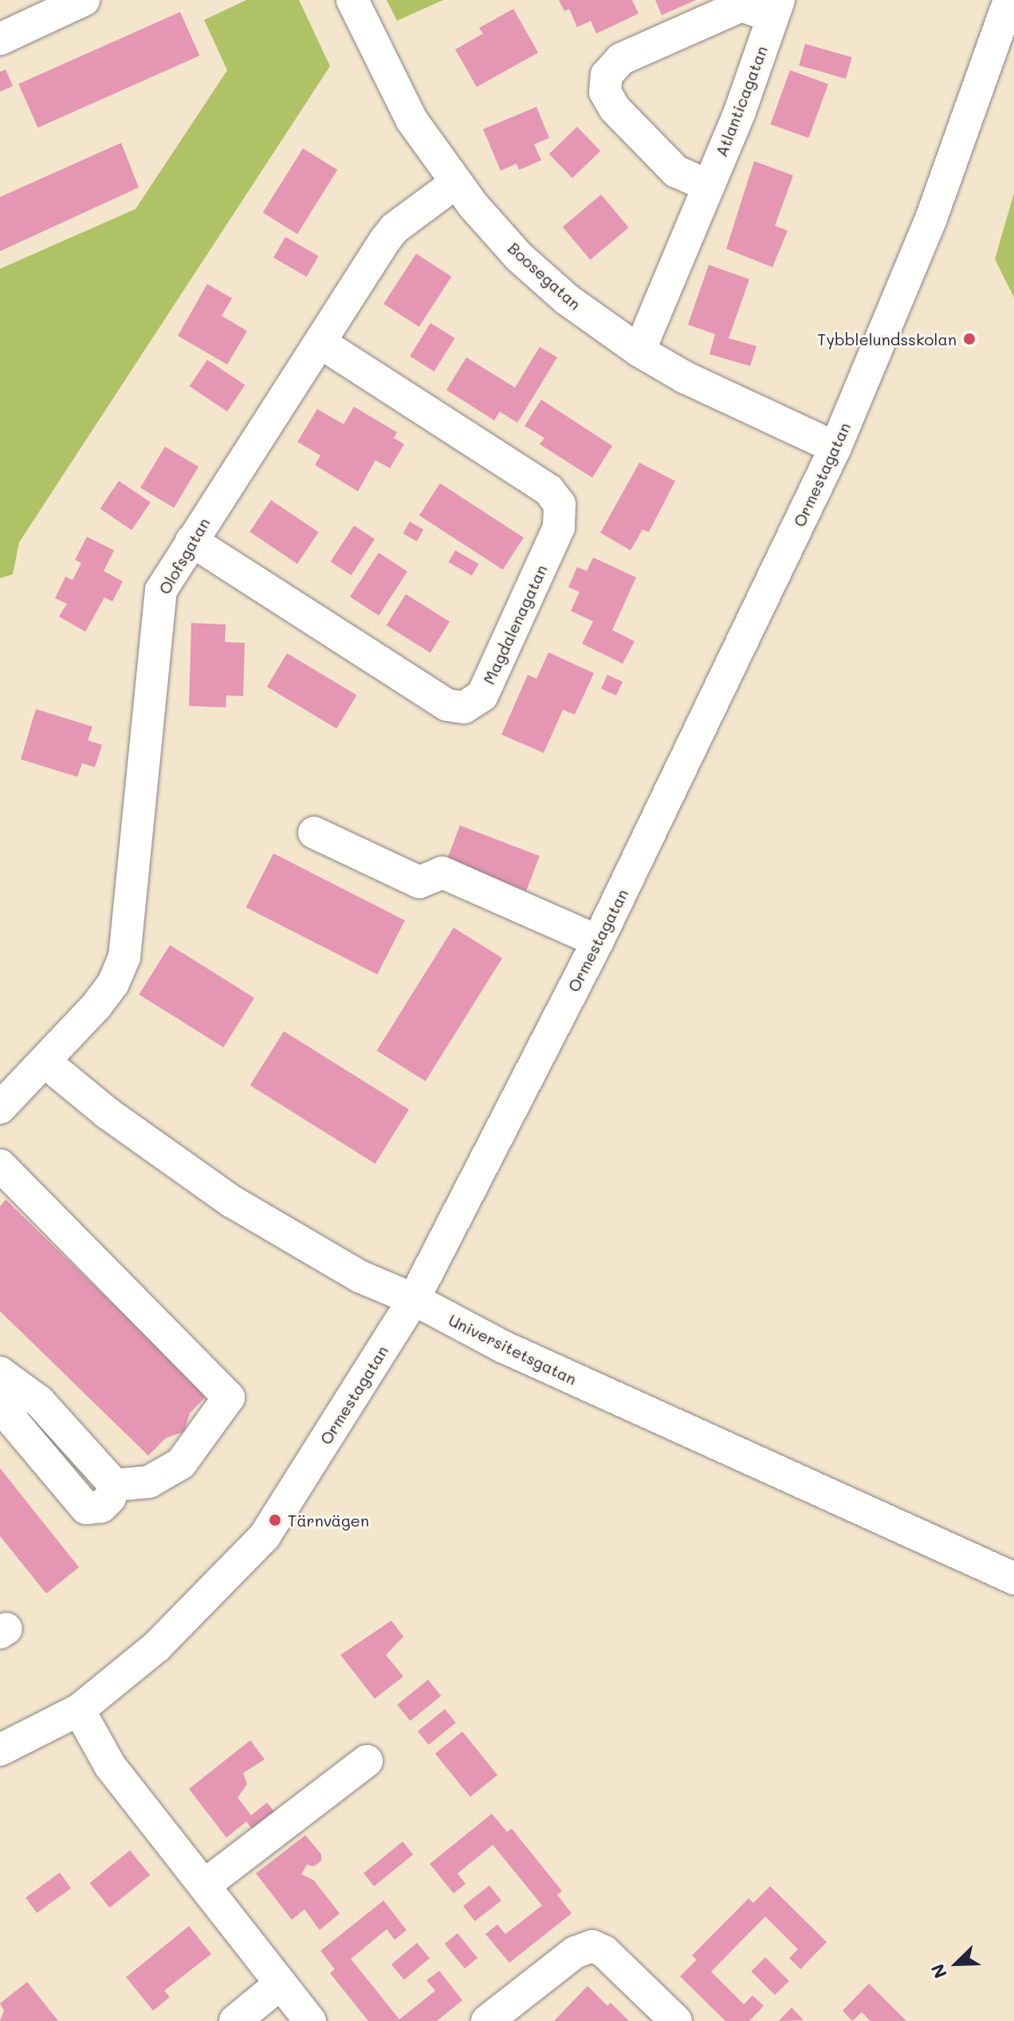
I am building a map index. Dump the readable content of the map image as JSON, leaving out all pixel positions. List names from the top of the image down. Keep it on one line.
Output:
{"streets":{"street":["Atlanticagatan","Boosegatan","Ormestagatan","Olofsgatan","Magdalenagatan","Universitetsgatan"]},"crossings":[["Atlanticagatan","Boosegatan"],["Boosegatan","Ormestagatan"],["Boosegatan","Olofsgatan"],["Ormestagatan","Universitetsgatan"],["Olofsgatan","Magdalenagatan"],["Olofsgatan","Universitetsgatan"]],"places":["Tybblelundsskolan","Tärnvägen"],"north":"bottom left"}
